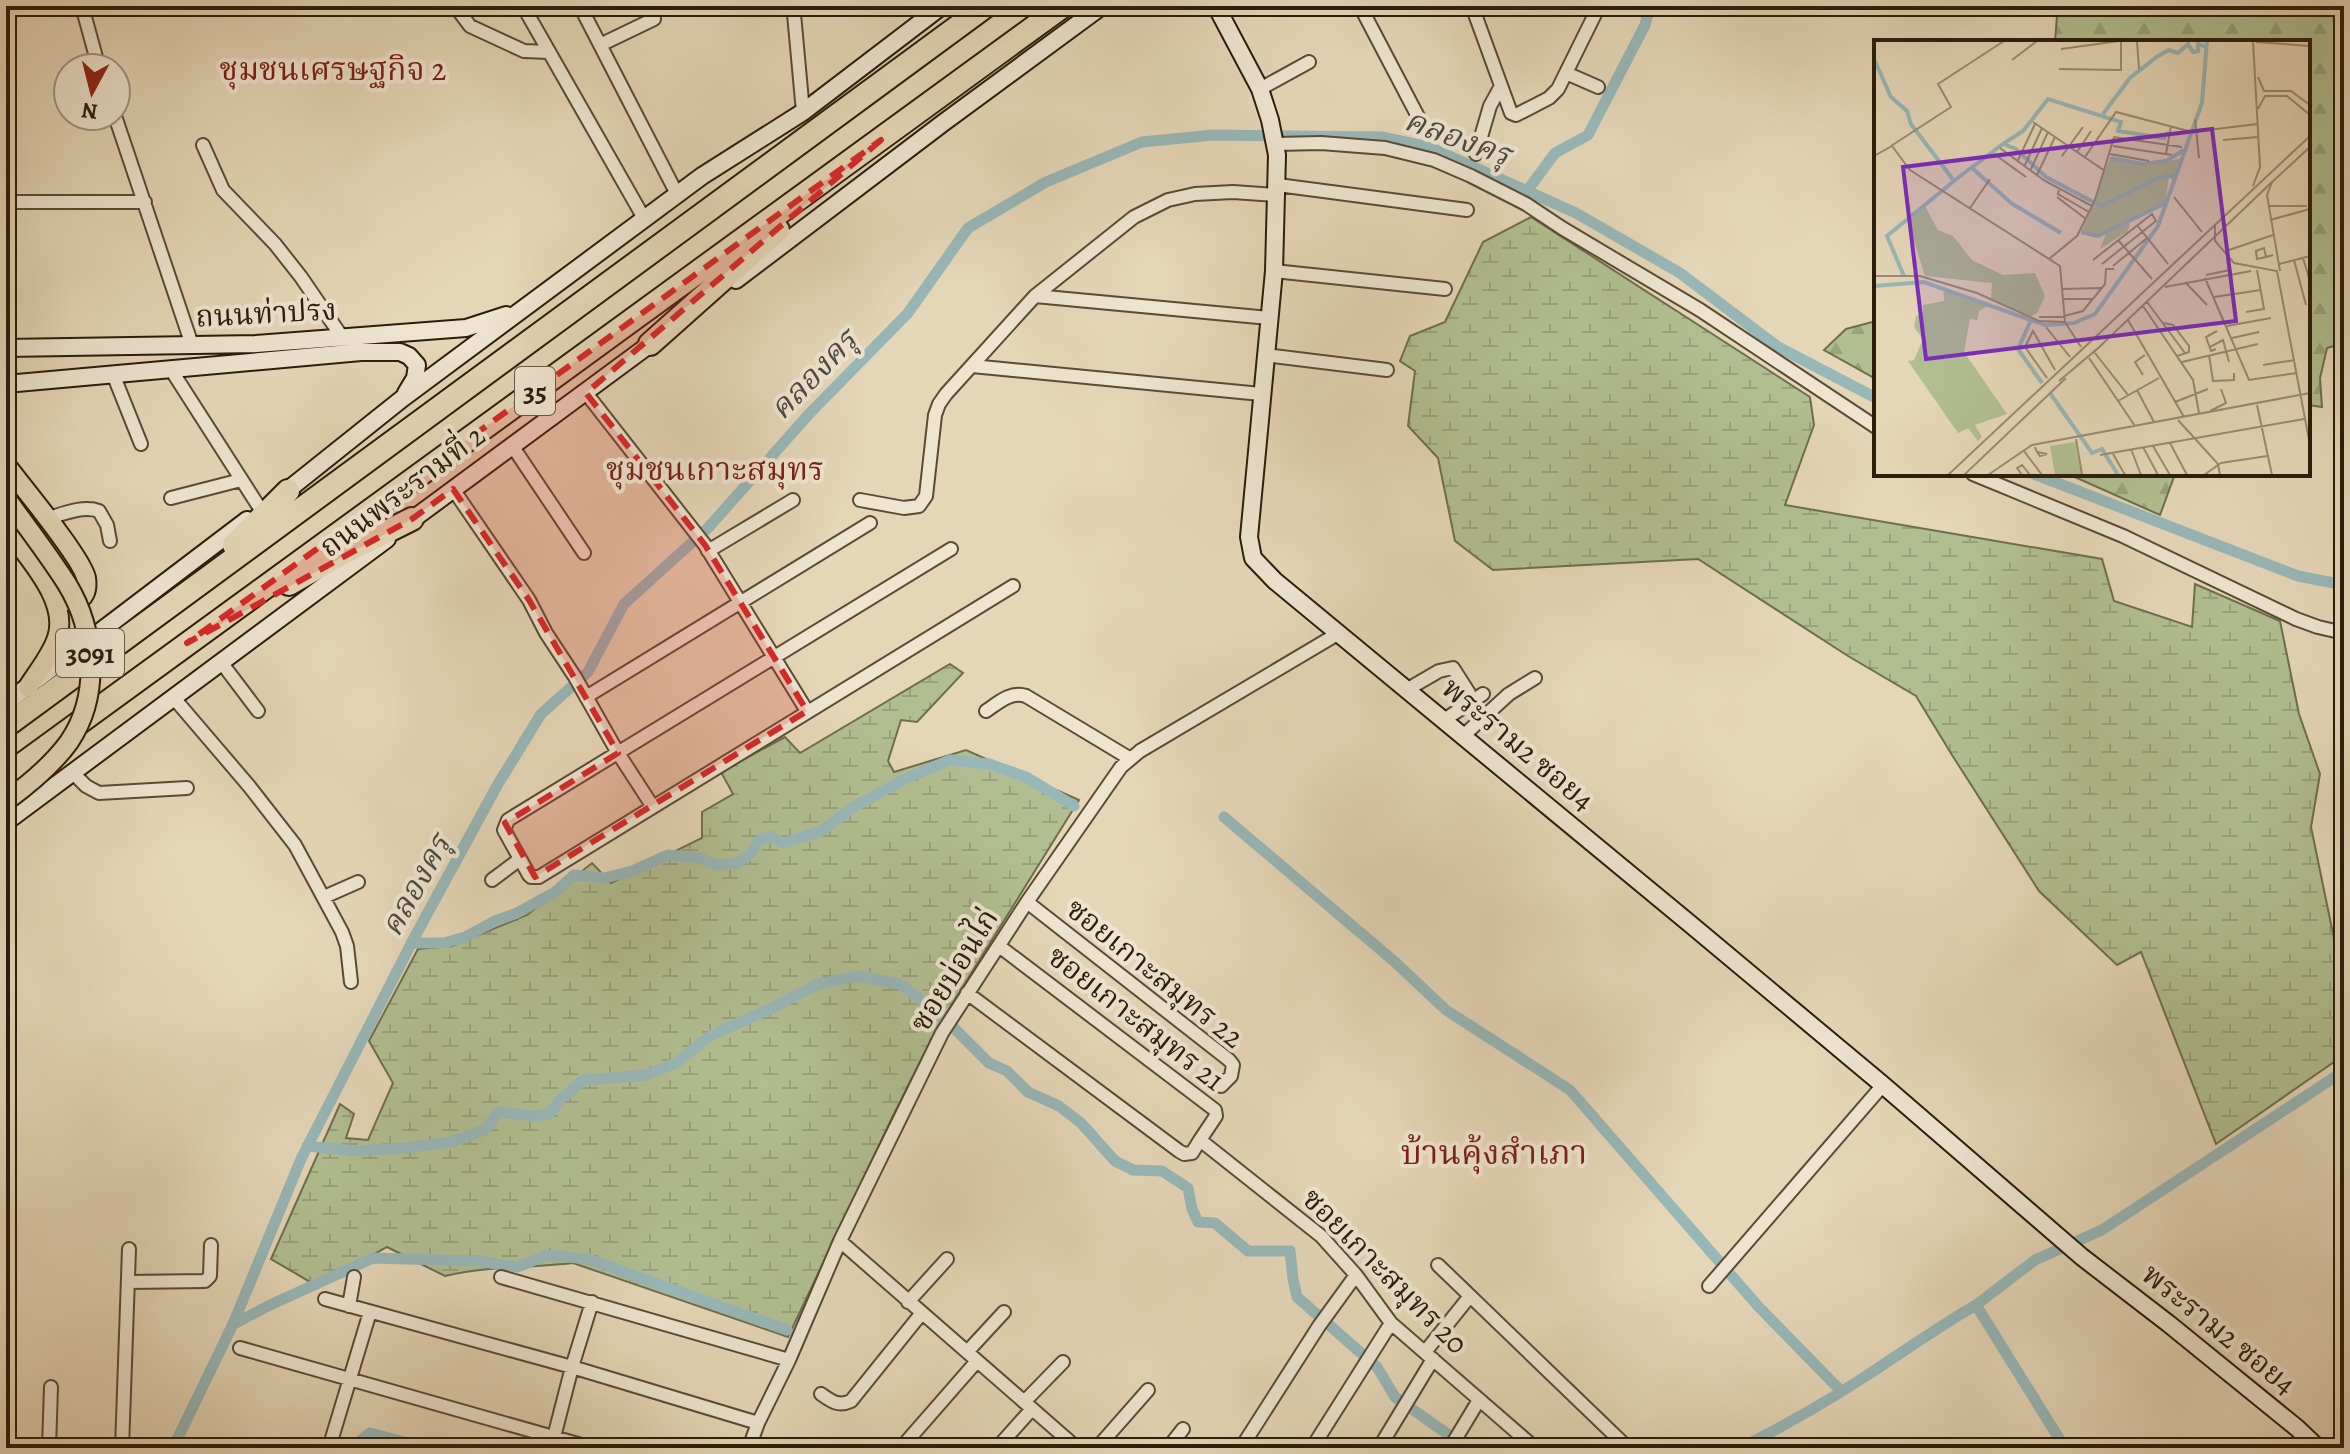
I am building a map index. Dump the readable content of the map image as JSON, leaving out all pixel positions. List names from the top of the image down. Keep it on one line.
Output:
{"streets":{"highway":["35","ถนนพระรามที่ 2"],"main road":["3091"],"street":["ถนนท่าปรง","พระราม2 ซอย4","ซอยบ่อนไก่","ซอยเกาะสมุทร 22","ซอยเกาะสมุทร 21","ซอยเกาะสมุทร 20"]},"crossings":[["ถนนท่าปรง","35"],["พระราม2 ซอย4","ซอยบ่อนไก่"],["ซอยบ่อนไก่","ซอยเกาะสมุทร 22"],["ซอยบ่อนไก่","ซอยเกาะสมุทร 21"],["ซอยเกาะสมุทร 21","ซอยเกาะสมุทร 20"]],"districts":["ชุมชนเศรษฐกิจ 2","ชุมชนเกาะสมุทร","บ้านคุ้งสำเภา"],"water":["คลองครุ"],"north":"bottom"}
